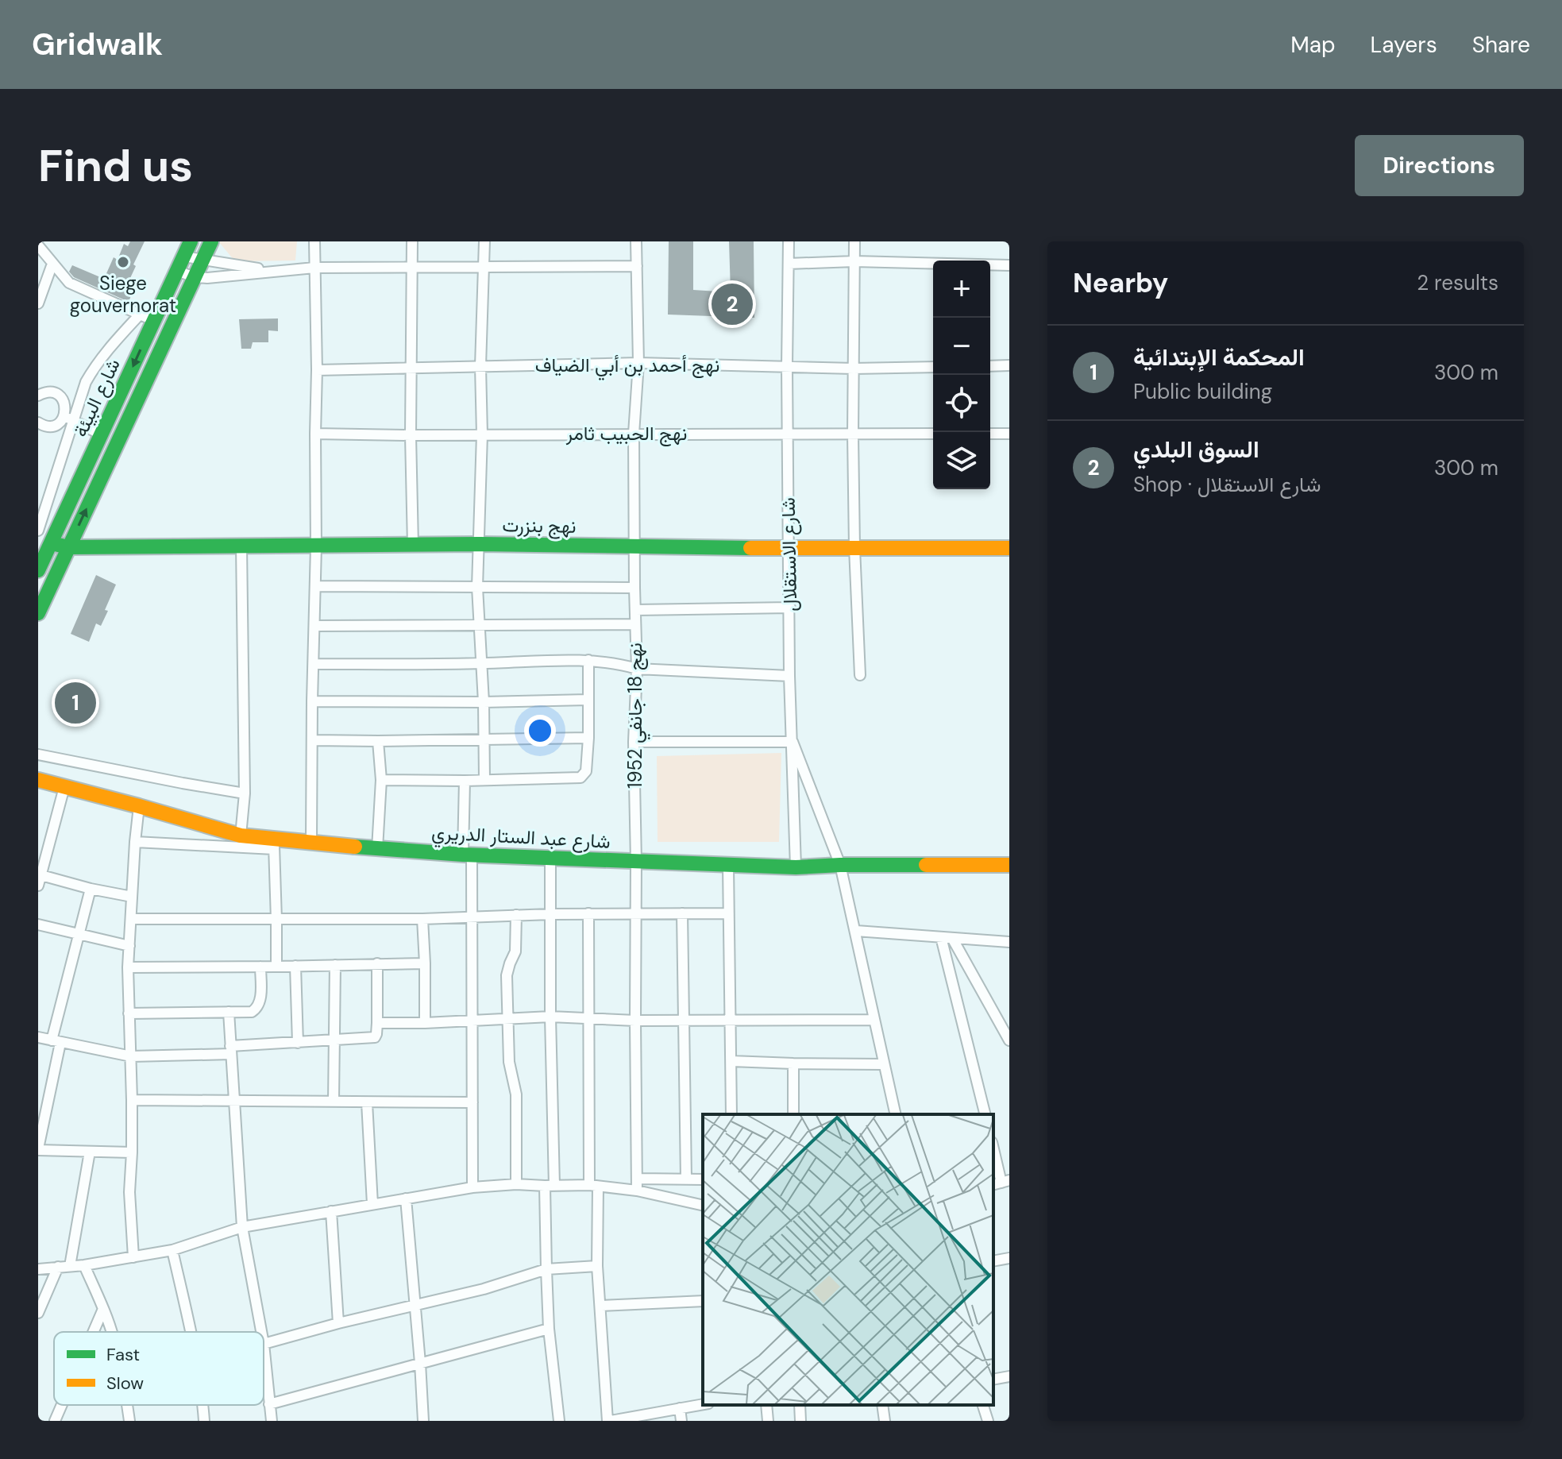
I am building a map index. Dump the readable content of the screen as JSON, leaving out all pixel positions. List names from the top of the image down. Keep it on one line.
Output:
{"streets":{"street":["نهج أحمد بن أبي الضياف","شارع البيئة","نهج الحبيب ثامر","نهج بنزرت","شارع الاستقلال","نهج 18 جانفي 1952","شارع عبد الستار الدريري"]},"crossings":[["نهج أحمد بن أبي الضياف","شارع الاستقلال"],["نهج أحمد بن أبي الضياف","نهج 18 جانفي 1952"],["شارع البيئة","نهج بنزرت"],["نهج الحبيب ثامر","شارع الاستقلال"],["نهج الحبيب ثامر","نهج 18 جانفي 1952"],["نهج بنزرت","شارع الاستقلال"],["نهج بنزرت","نهج 18 جانفي 1952"],["شارع الاستقلال","شارع عبد الستار الدريري"],["نهج 18 جانفي 1952","شارع عبد الستار الدريري"]],"places":["Siege gouvernorat"],"legend":["Fast","Slow"],"page":{"header":"Gridwalk","nav":["Map","Layers","Share"],"buttons":"Directions","title":"Find us","heading":["Nearby","2 results"],"map_buttons":["+","−"],"pins":["2","1"],"list":[{"mark":"1","name":"المحكمة الإبتدائية","note":"Public building","value":"300 m"},{"mark":"2","name":"السوق البلدي","note":"Shop · شارع الاستقلال","value":"300 m"}]}}
